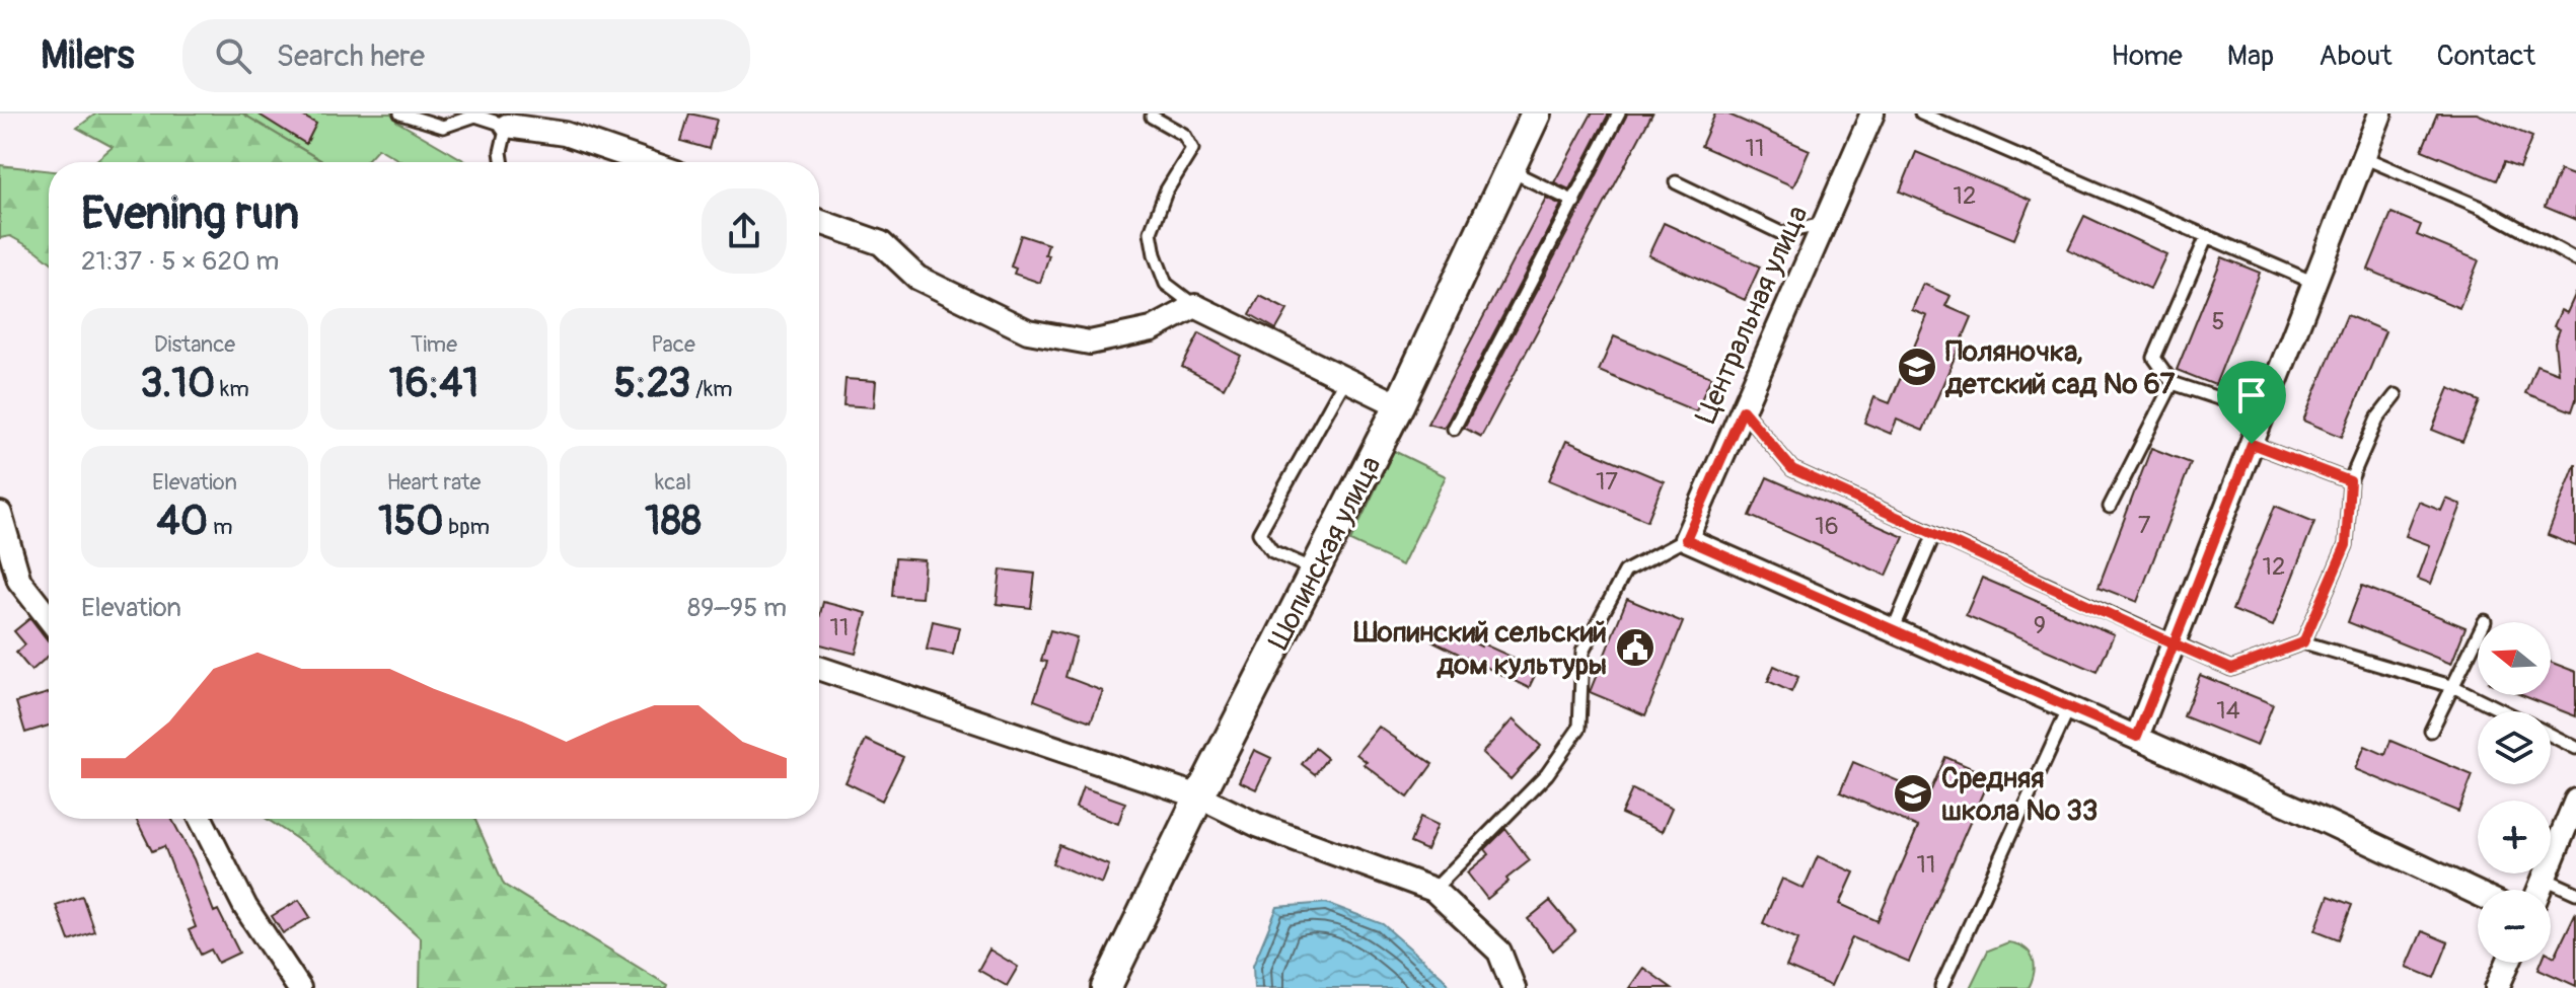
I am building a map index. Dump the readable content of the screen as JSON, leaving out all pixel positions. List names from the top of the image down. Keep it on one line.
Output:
{"streets":{"street":["Центральная улица","Шопинская улица"]},"places":{"school or university":["Поляночка, детский сад № 67","Средняя школа № 33"],"public building":["Шопинский сельский дом культуры"]},"house_numbers":["11","12","5","17","7","16","12","9","11","14","11"],"north":"left","page":{"header":"Milers","search":"Search here","nav":["Home","Map","About","Contact"],"heading":["Evening run","21:37 · 5 × 620 m"],"stats":[["Distance","3.10 km"],["Time","16:41"],["Pace","5:23 /km"],["Elevation","40 m"],["Heart rate","150 bpm"],["kcal","188"]],"chart":["Elevation","89–95 m"],"map_buttons":["+","−"]}}
